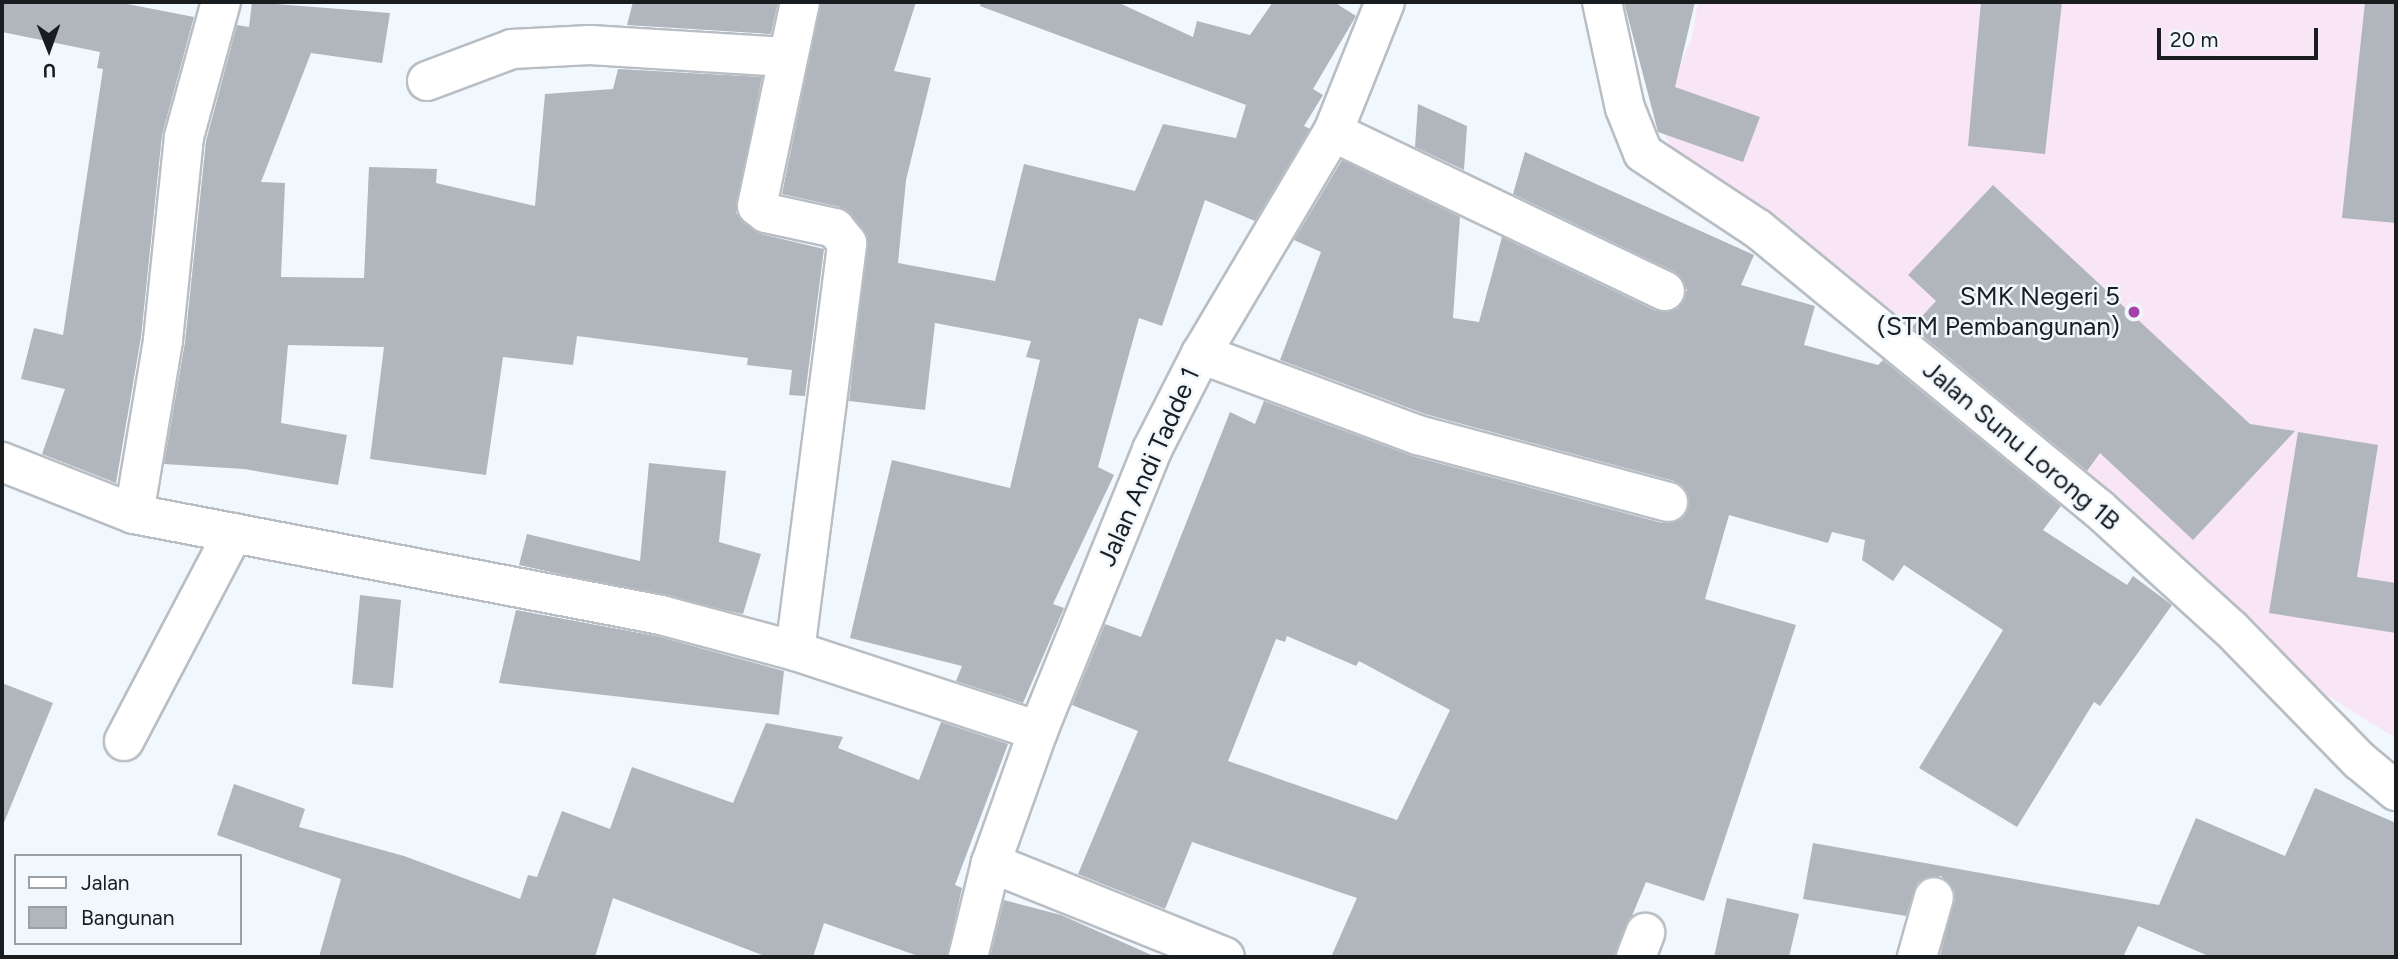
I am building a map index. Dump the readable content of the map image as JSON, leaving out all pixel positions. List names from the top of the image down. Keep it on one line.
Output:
{"streets":{"street":["Jalan Sunu Lorong 1B","Jalan Andi Tadde 1"]},"places":["SMK Negeri 5 (STM Pembangunan)"],"legend":["Jalan","Bangunan"],"scale_bar":"20 m","north":"bottom"}
